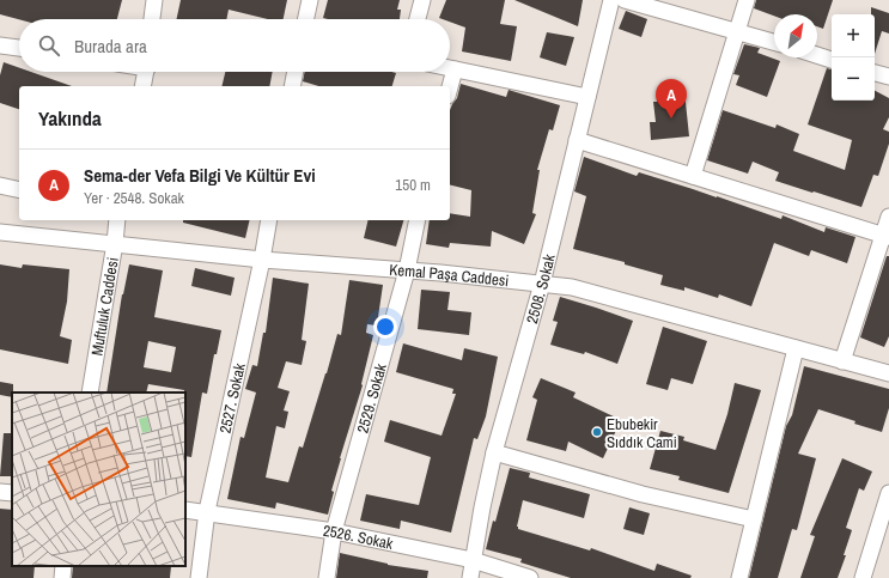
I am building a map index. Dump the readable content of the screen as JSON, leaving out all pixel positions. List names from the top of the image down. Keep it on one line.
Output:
{"streets":{"street":["Kemal Paşa Caddesi","2508. Sokak","Muftuluk Caddesi","2527. Sokak","2529. Sokak","2526. Sokak"]},"crossings":[["Kemal Paşa Caddesi","2508. Sokak"],["Kemal Paşa Caddesi","Muftuluk Caddesi"],["Kemal Paşa Caddesi","2527. Sokak"],["Kemal Paşa Caddesi","2529. Sokak"],["2508. Sokak","2526. Sokak"],["2527. Sokak","2526. Sokak"],["2529. Sokak","2526. Sokak"]],"places":["Ebubekir Sıddık Cami"],"north":"top right","page":{"map_buttons":["+","−"],"search":"Burada ara","pins":"A","heading":"Yakında","list":[{"mark":"A","name":"Sema-der Vefa Bilgi Ve Kültür Evi","note":"Yer · 2548. Sokak","value":"150 m"}]}}
